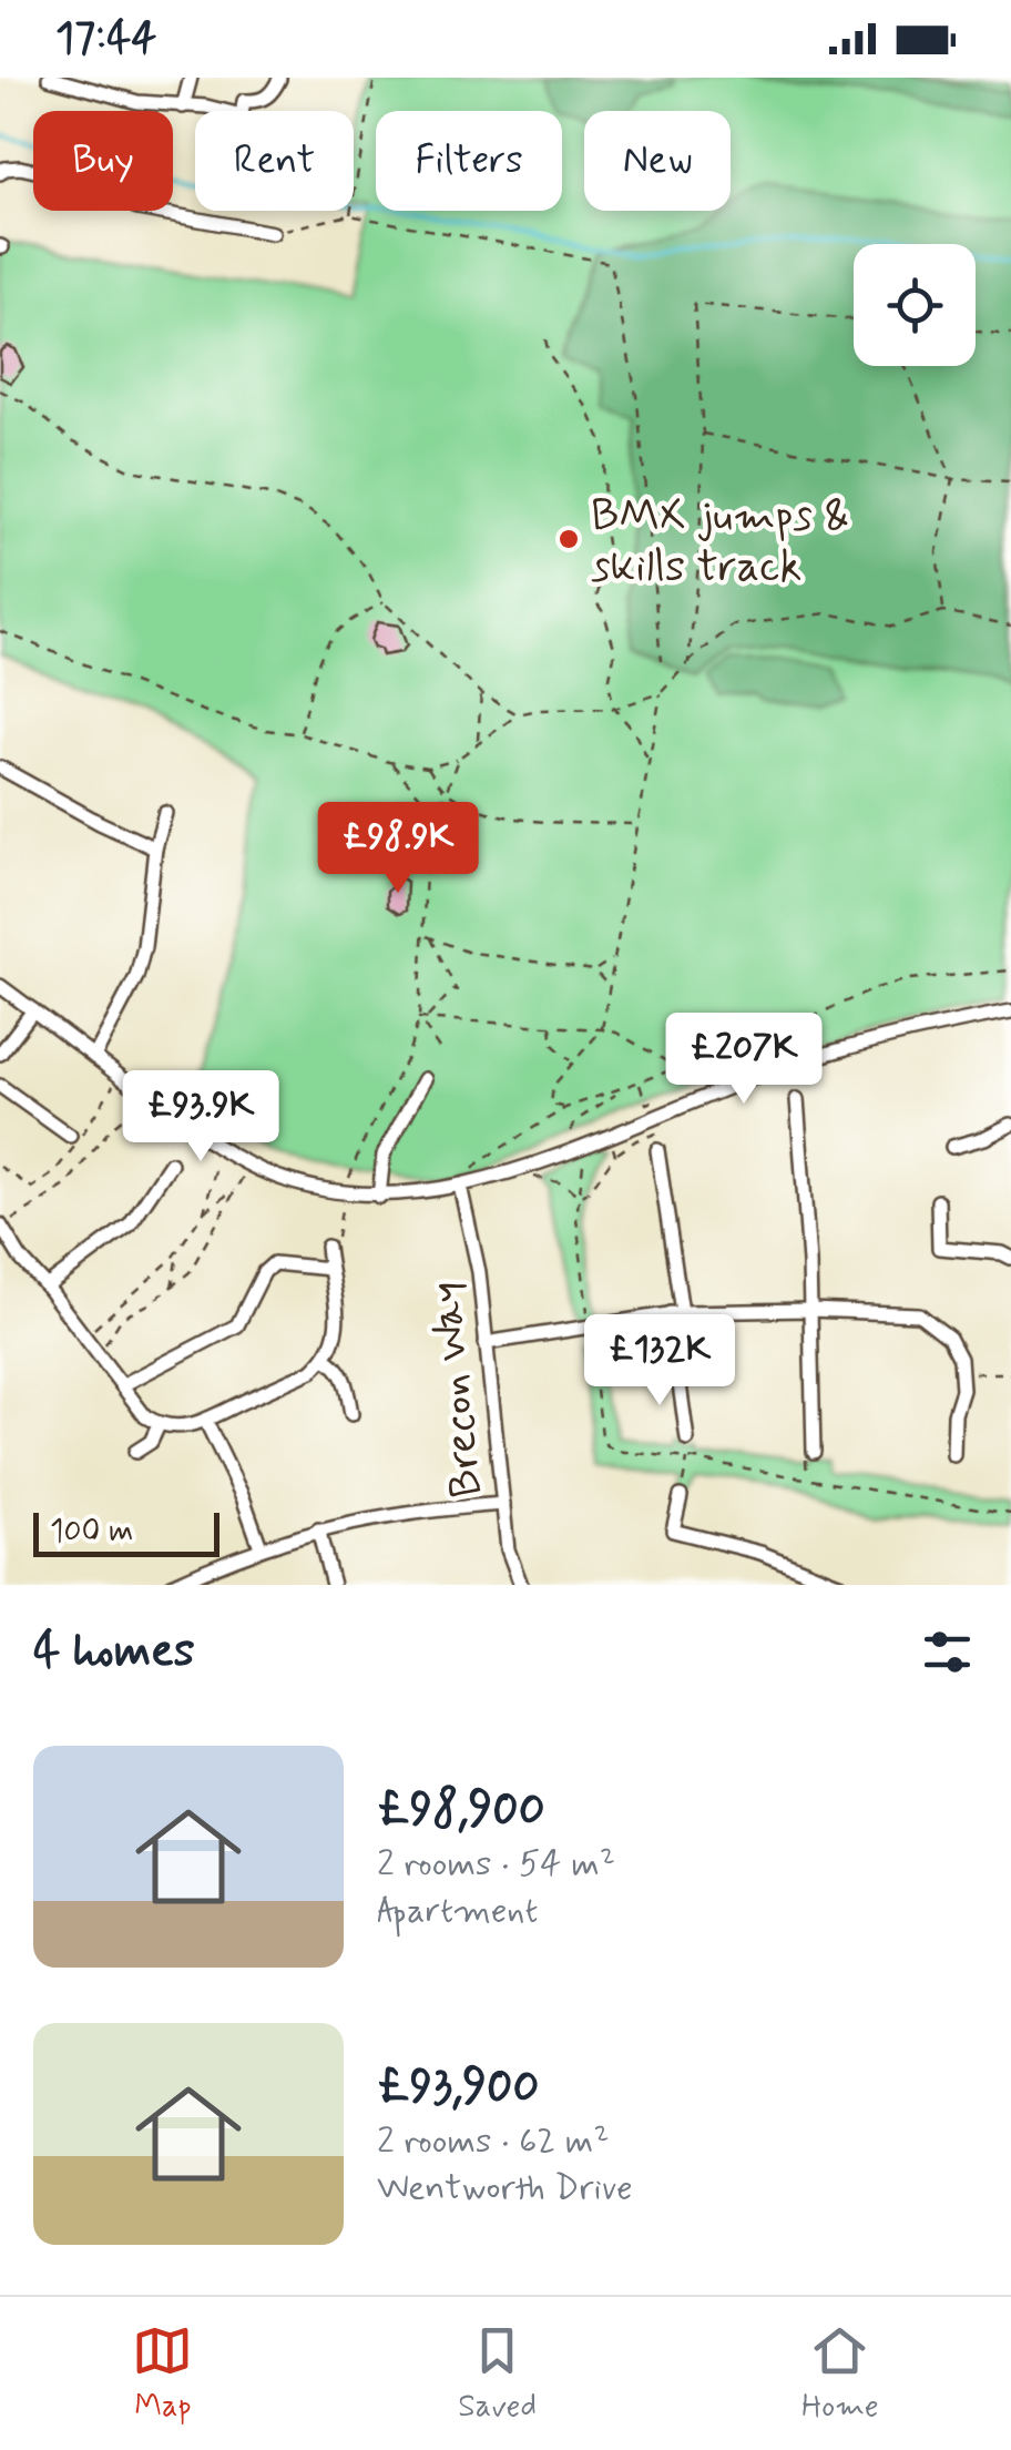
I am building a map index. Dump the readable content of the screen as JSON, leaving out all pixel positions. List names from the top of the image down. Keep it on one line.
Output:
{"streets":{"street":["Brecon Way"]},"places":["BMX jumps & skills track"],"scale_bar":"100 m","page":{"status":"17:44","chip":["Buy","Rent","Filters","New"],"price":["£98.9K","£207K","£93.9K","£132K"],"scale":"100 m","heading":"4 homes","list":[{"name":"£98,900","note":"2 rooms · 54 m² · Apartment"},{"name":"£93,900","note":"2 rooms · 62 m² · Wentworth Drive"}],"tabs":["Map","Saved","Home"]}}
